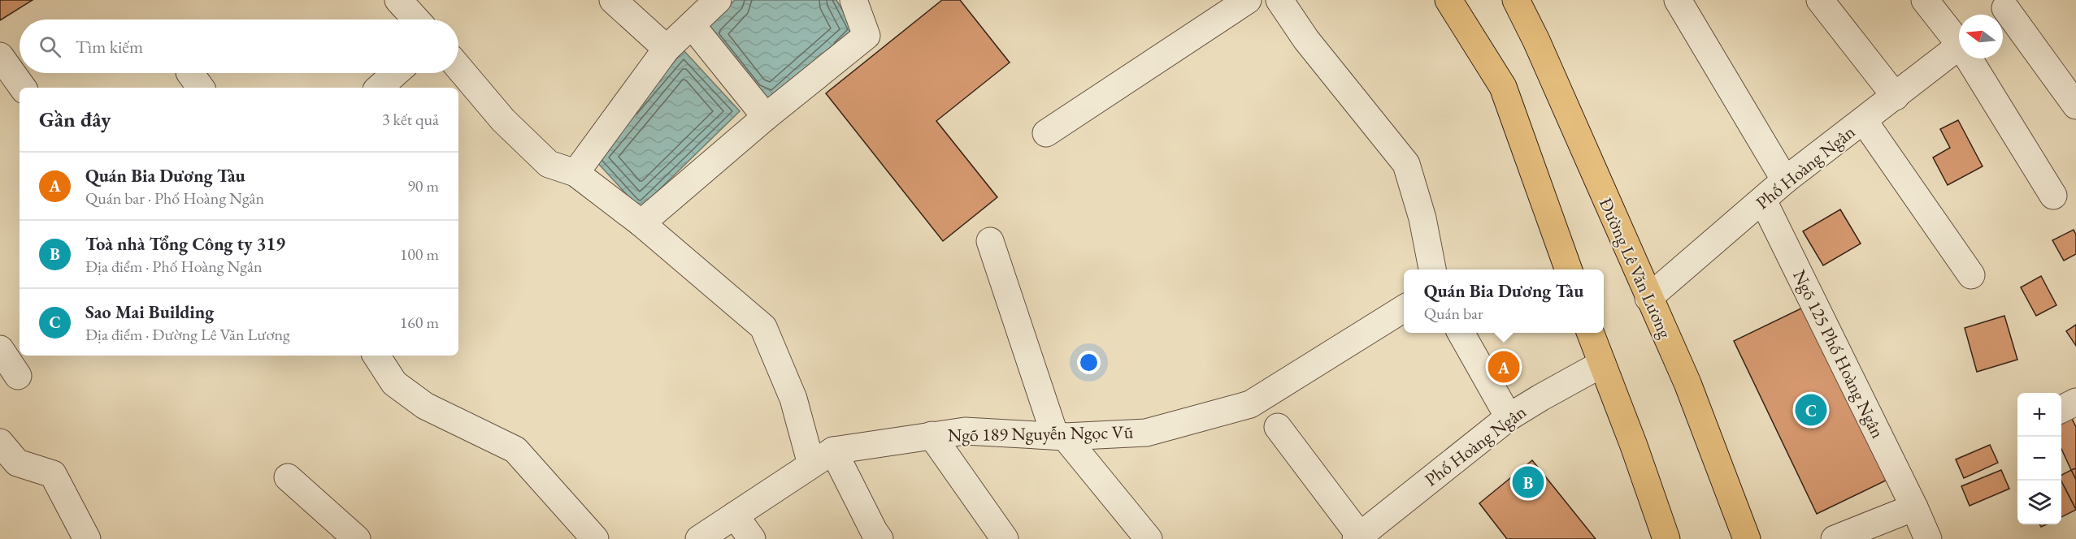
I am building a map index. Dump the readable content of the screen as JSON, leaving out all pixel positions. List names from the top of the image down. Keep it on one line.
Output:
{"streets":{"main road":["Đường Lê Văn Lương"],"street":["Phố Hoàng Ngân","Ngõ 125 Phố Hoàng Ngân","Ngõ 189 Nguyễn Ngọc Vũ"]},"crossings":[["Phố Hoàng Ngân","Đường Lê Văn Lương"],["Phố Hoàng Ngân","Ngõ 125 Phố Hoàng Ngân"]],"north":"left","page":{"search":"Tìm kiếm","heading":["Gần đây","3 kết quả"],"list":[{"mark":"A","name":"Quán Bia Dương Tàu","note":"Quán bar · Phố Hoàng Ngân","value":"90 m"},{"mark":"B","name":"Toà nhà Tổng Công ty 319","note":"Địa điểm · Phố Hoàng Ngân","value":"100 m"},{"mark":"C","name":"Sao Mai Building","note":"Địa điểm · Đường Lê Văn Lương","value":"160 m"}],"popup":["Quán Bia Dương Tàu","Quán bar"],"pins":["A","C","B"],"map_buttons":["+","−"]}}
